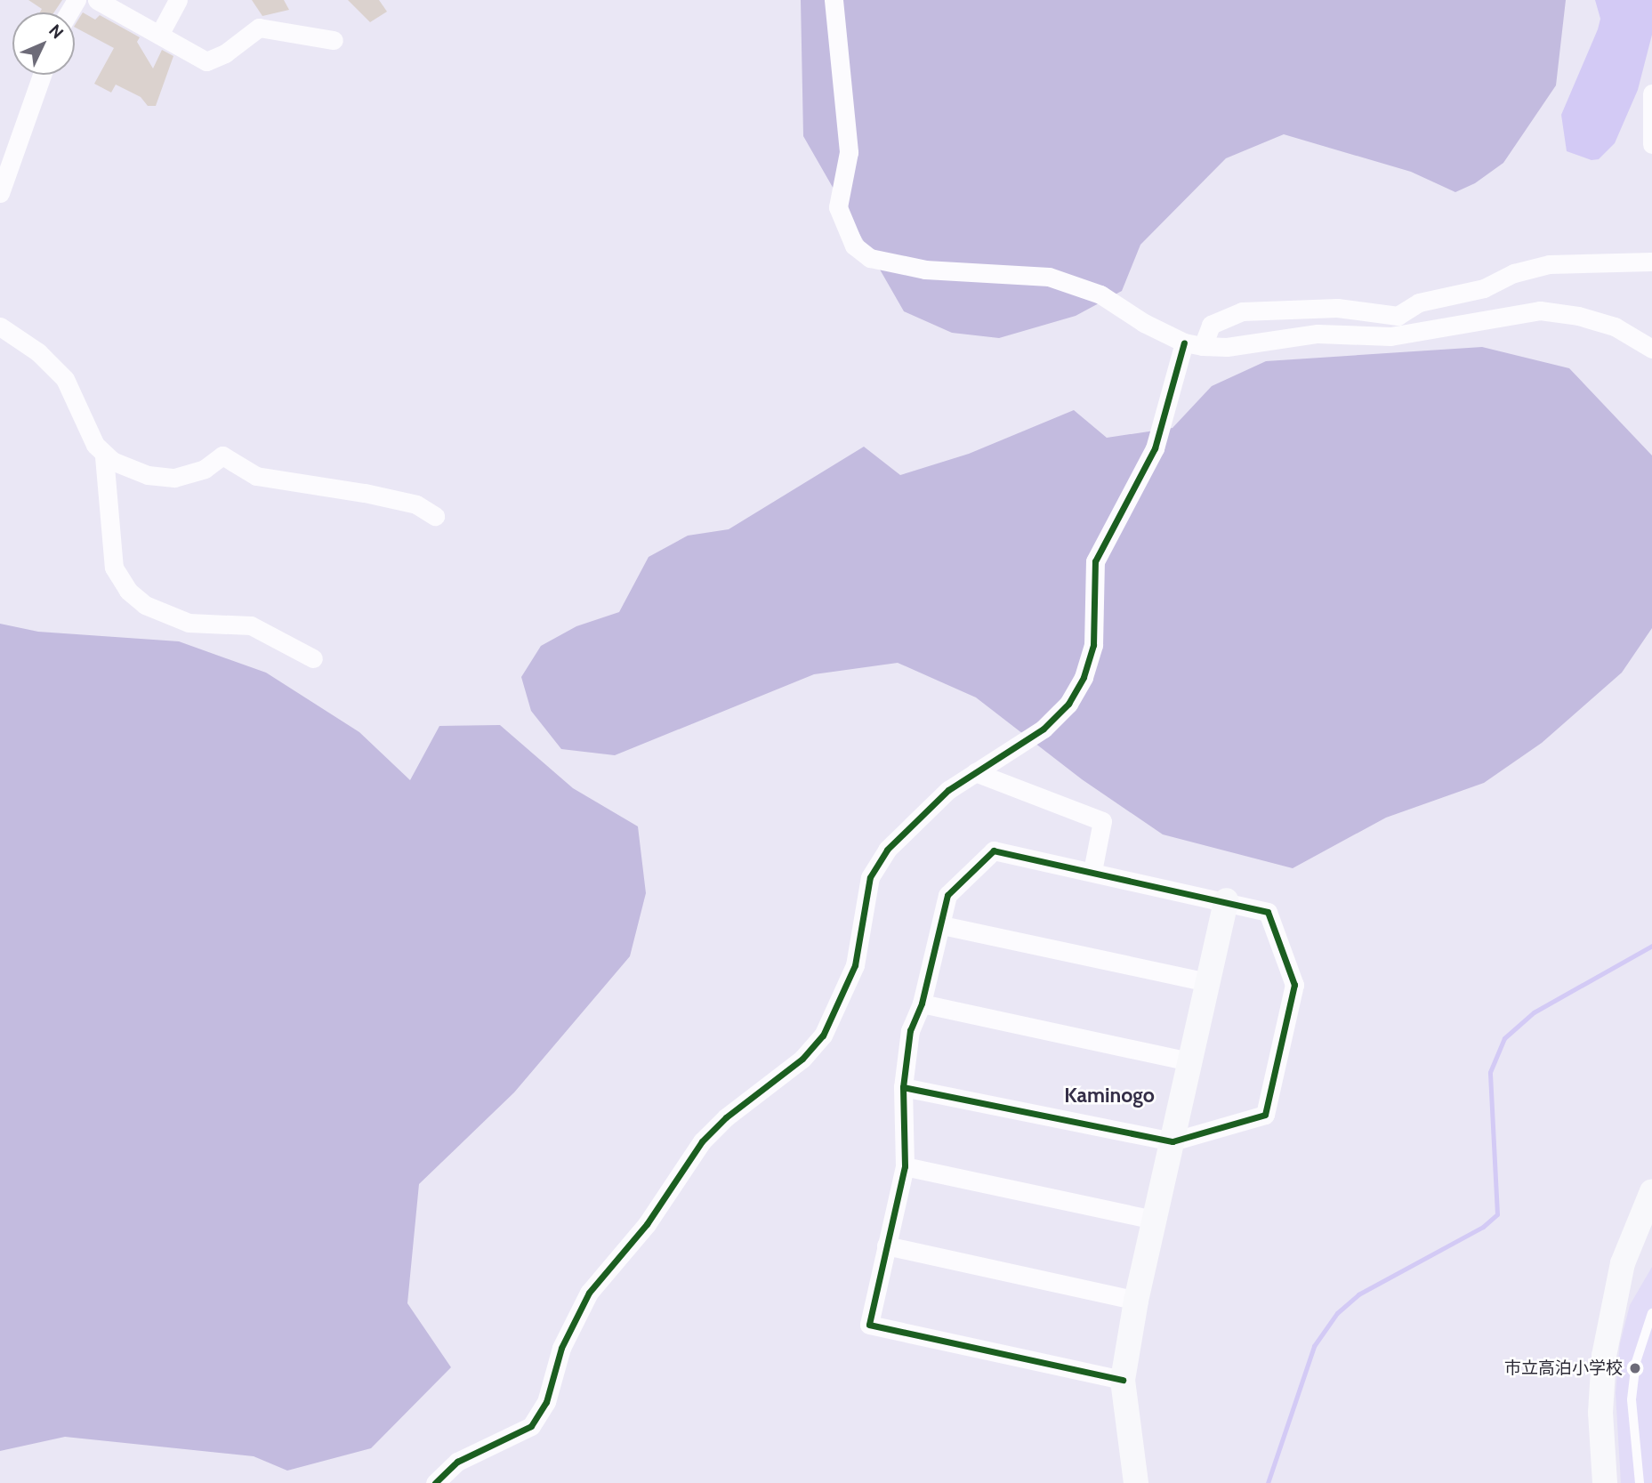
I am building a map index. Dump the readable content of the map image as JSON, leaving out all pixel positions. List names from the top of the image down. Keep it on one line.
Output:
{"districts":["Kaminogo"],"places":["市立高泊小学校"],"north":"top right"}
